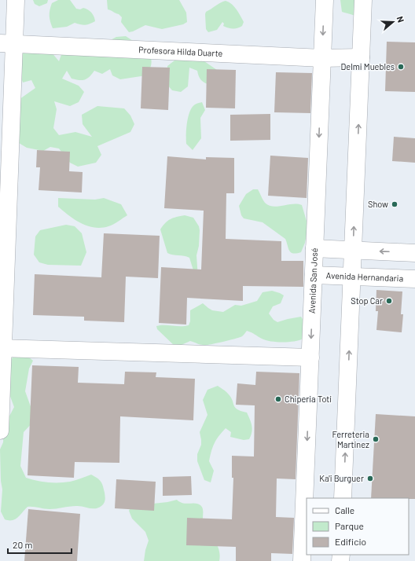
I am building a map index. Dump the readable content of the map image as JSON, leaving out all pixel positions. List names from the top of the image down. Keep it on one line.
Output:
{"streets":{"street":["Profesora Hilda Duarte","Avenida Hernandaria","Avenida San José"]},"crossings":[["Profesora Hilda Duarte","Avenida San José"],["Avenida Hernandaria","Avenida San José"]],"places":["Delmi Muebles","Show","Stop Car","Chiperia Toti","Ferreteria Martinez","Ka'i Burguer"],"legend":["Calle","Parque","Edificio"],"scale_bar":"20 m","north":"right"}
